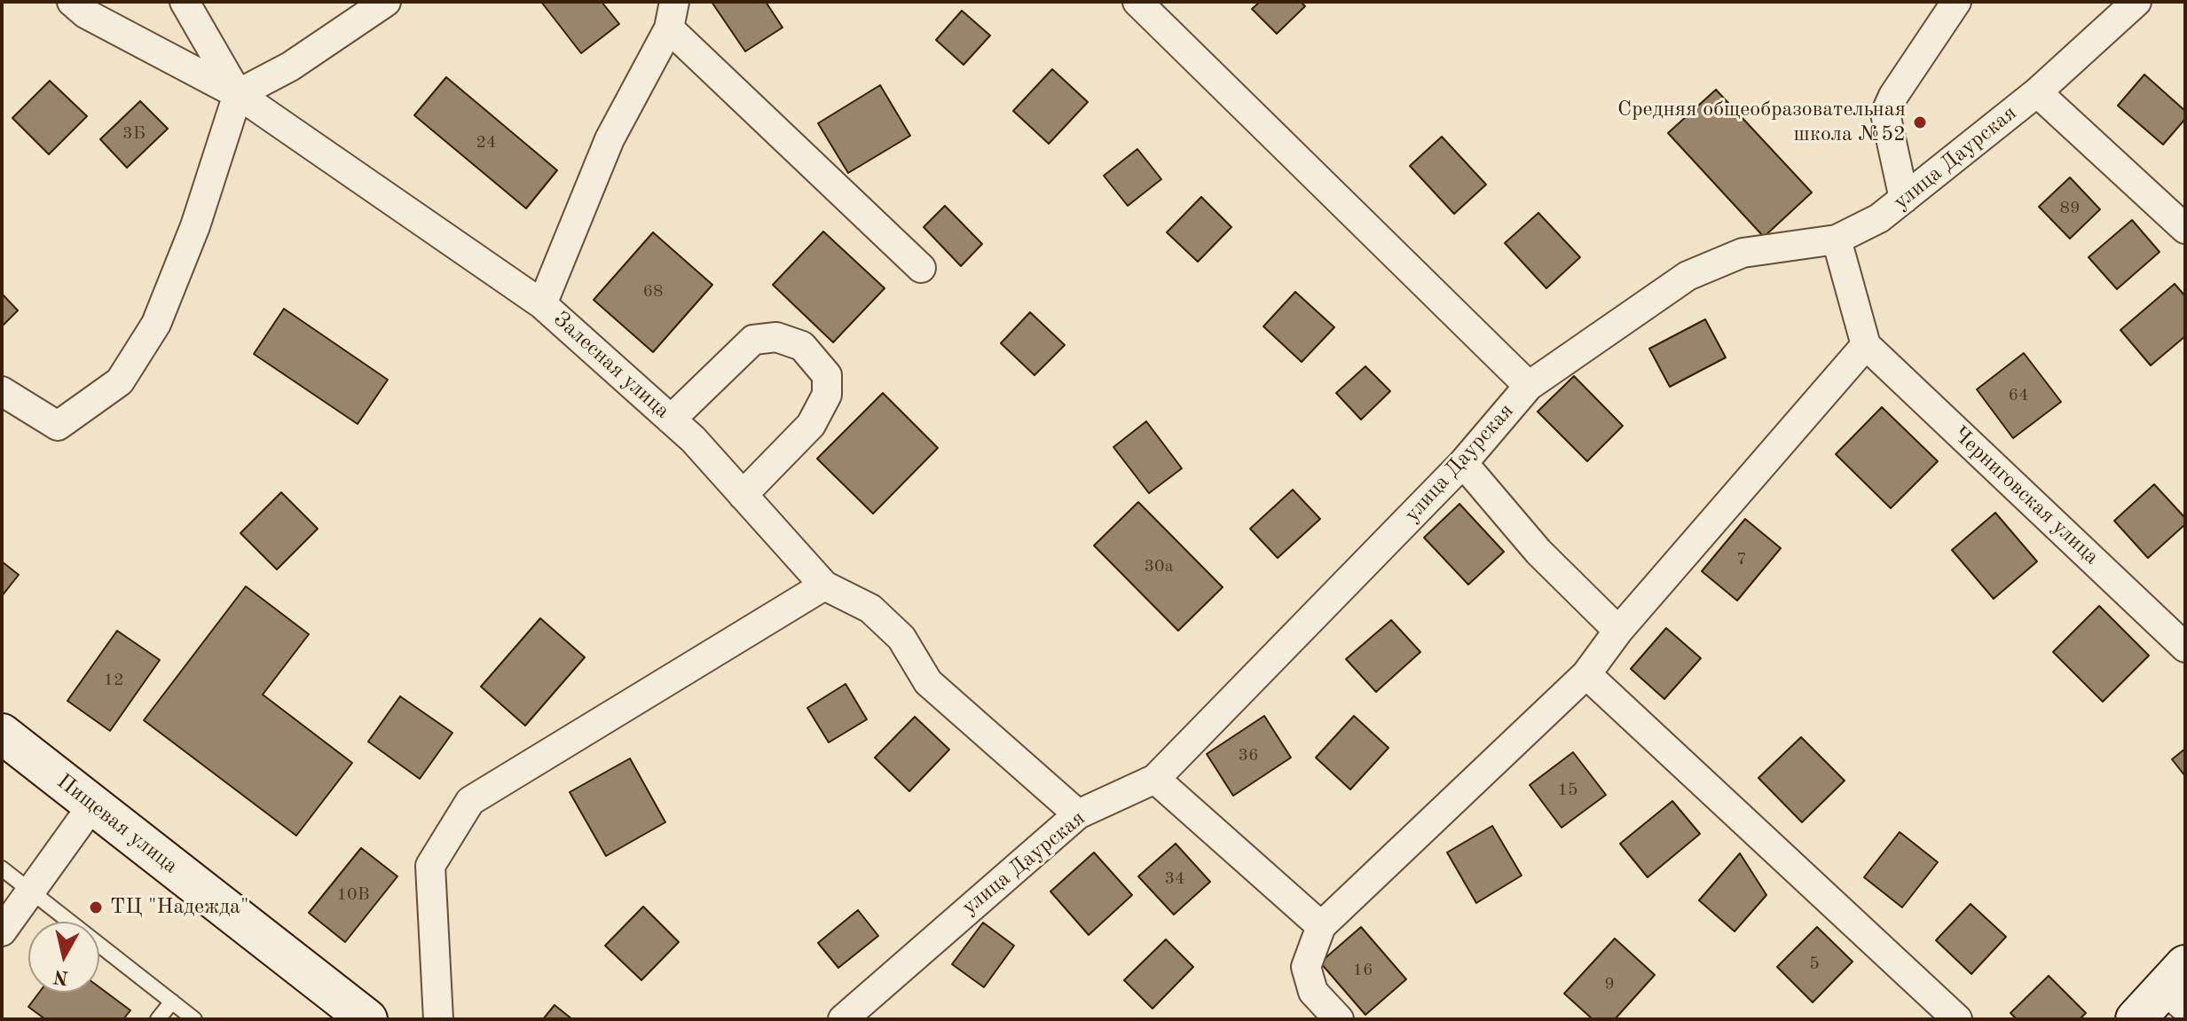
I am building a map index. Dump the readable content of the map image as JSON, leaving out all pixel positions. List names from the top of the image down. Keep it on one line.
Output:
{"streets":{"main road":["Пищевая улица"],"street":["улица Даурская","Залесная улица","Черниговская улица"]},"crossings":[["улица Даурская","Залесная улица"]],"places":["Средняя общеобразовательная школа №52","ТЦ \"Надежда\""],"house_numbers":["3Б","24","89","68","64","7","30а","12","36","15","34","10В","5","16","9"],"north":"bottom"}
